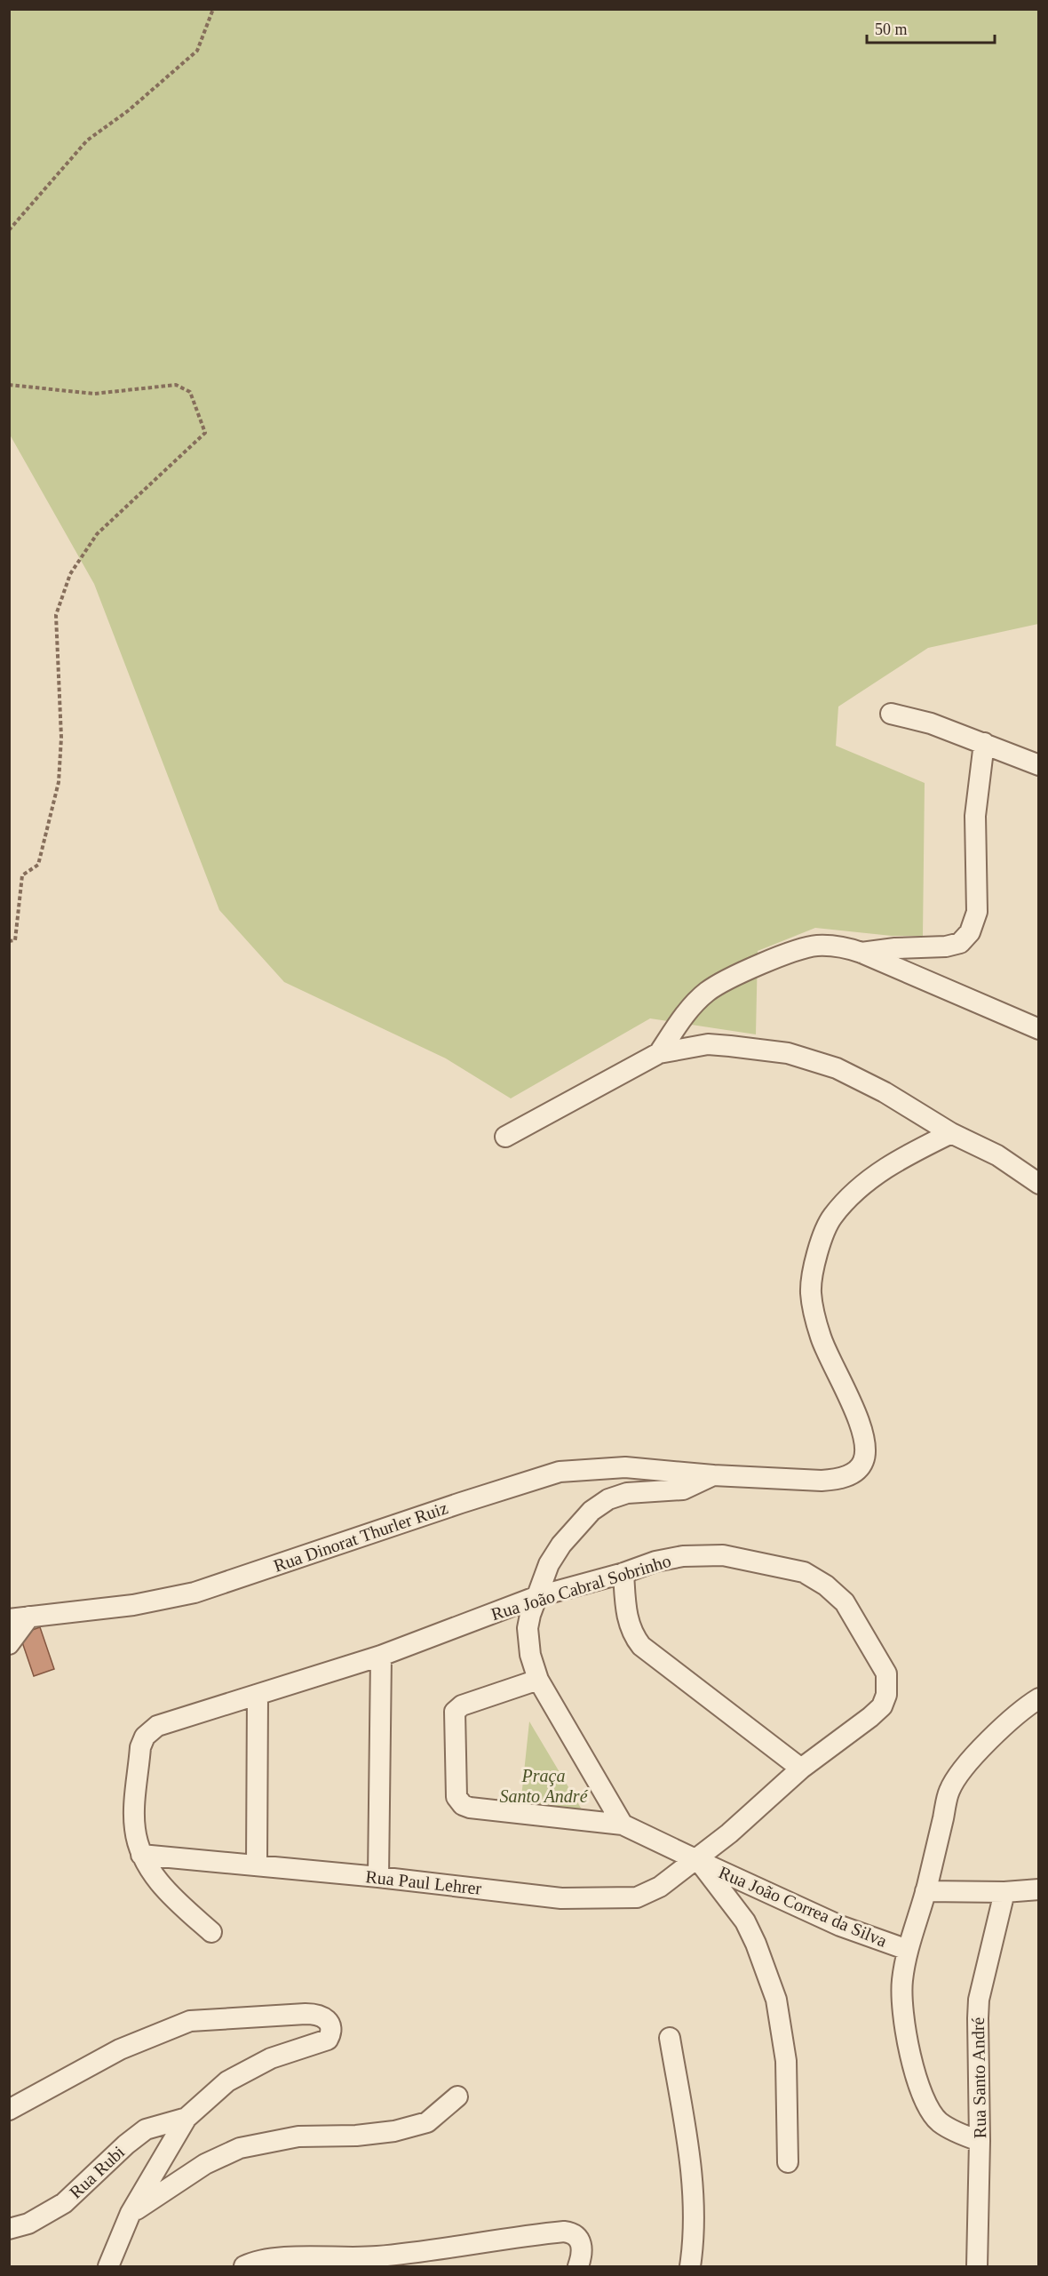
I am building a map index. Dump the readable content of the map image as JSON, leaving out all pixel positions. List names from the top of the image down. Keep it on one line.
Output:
{"streets":{"street":["Rua Dinorat Thurler Ruiz","Rua João Cabral Sobrinho","Rua Paul Lehrer","Rua João Correa da Silva","Rua Santo André","Rua Rubi"]},"crossings":[["Rua João Cabral Sobrinho","Rua Paul Lehrer"],["Rua João Cabral Sobrinho","Rua João Correa da Silva"],["Rua Paul Lehrer","Rua João Correa da Silva"]],"parks":["Praça Santo André"],"scale_bar":"50 m"}
